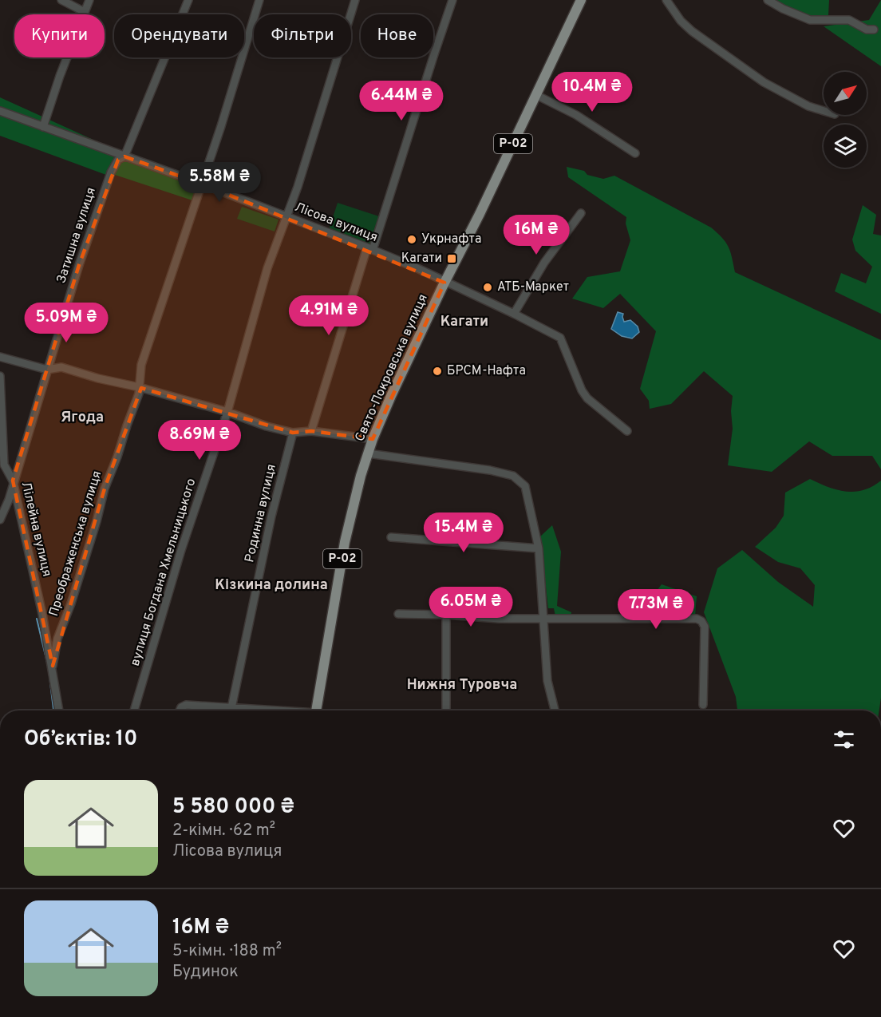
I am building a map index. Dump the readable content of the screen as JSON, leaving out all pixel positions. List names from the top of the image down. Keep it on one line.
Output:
{"streets":{"main road":["Р-02","Свято-Покровська вулиця"],"street":["Лісова вулиця","Затишна вулиця","Родинна вулиця","Лілейна вулиця","Преображенська вулиця","вулиця Богдана Хмельницького"]},"crossings":[["Р-02","Лісова вулиця"],["Р-02","Свято-Покровська вулиця"],["Лісова вулиця","Затишна вулиця"],["Лісова вулиця","Свято-Покровська вулиця"],["Лісова вулиця","Преображенська вулиця"],["Лісова вулиця","вулиця Богдана Хмельницького"],["Затишна вулиця","Лілейна вулиця"],["Лілейна вулиця","Преображенська вулиця"]],"districts":["Кагати","Ягода","Кізкина долина","Нижня Туровча"],"places":{"other":["Укрнафта","АТБ-Маркет","БРСМ-Нафта"],"transit":["Кагати"]},"north":"top right","page":{"chip":["Купити","Орендувати","Фільтри","Нове"],"price":["10.4M ₴","6.44M ₴","5.58M ₴","16M ₴","4.91M ₴","5.09M ₴","8.69M ₴","15.4M ₴","6.05M ₴","7.73M ₴"],"heading":"Об’єктів: 10","list":[{"name":"5 580 000 ₴","note":"2-кімн. · 62 m² · Лісова вулиця"},{"name":"16M ₴","note":"5-кімн. · 188 m² · Будинок"}]}}
